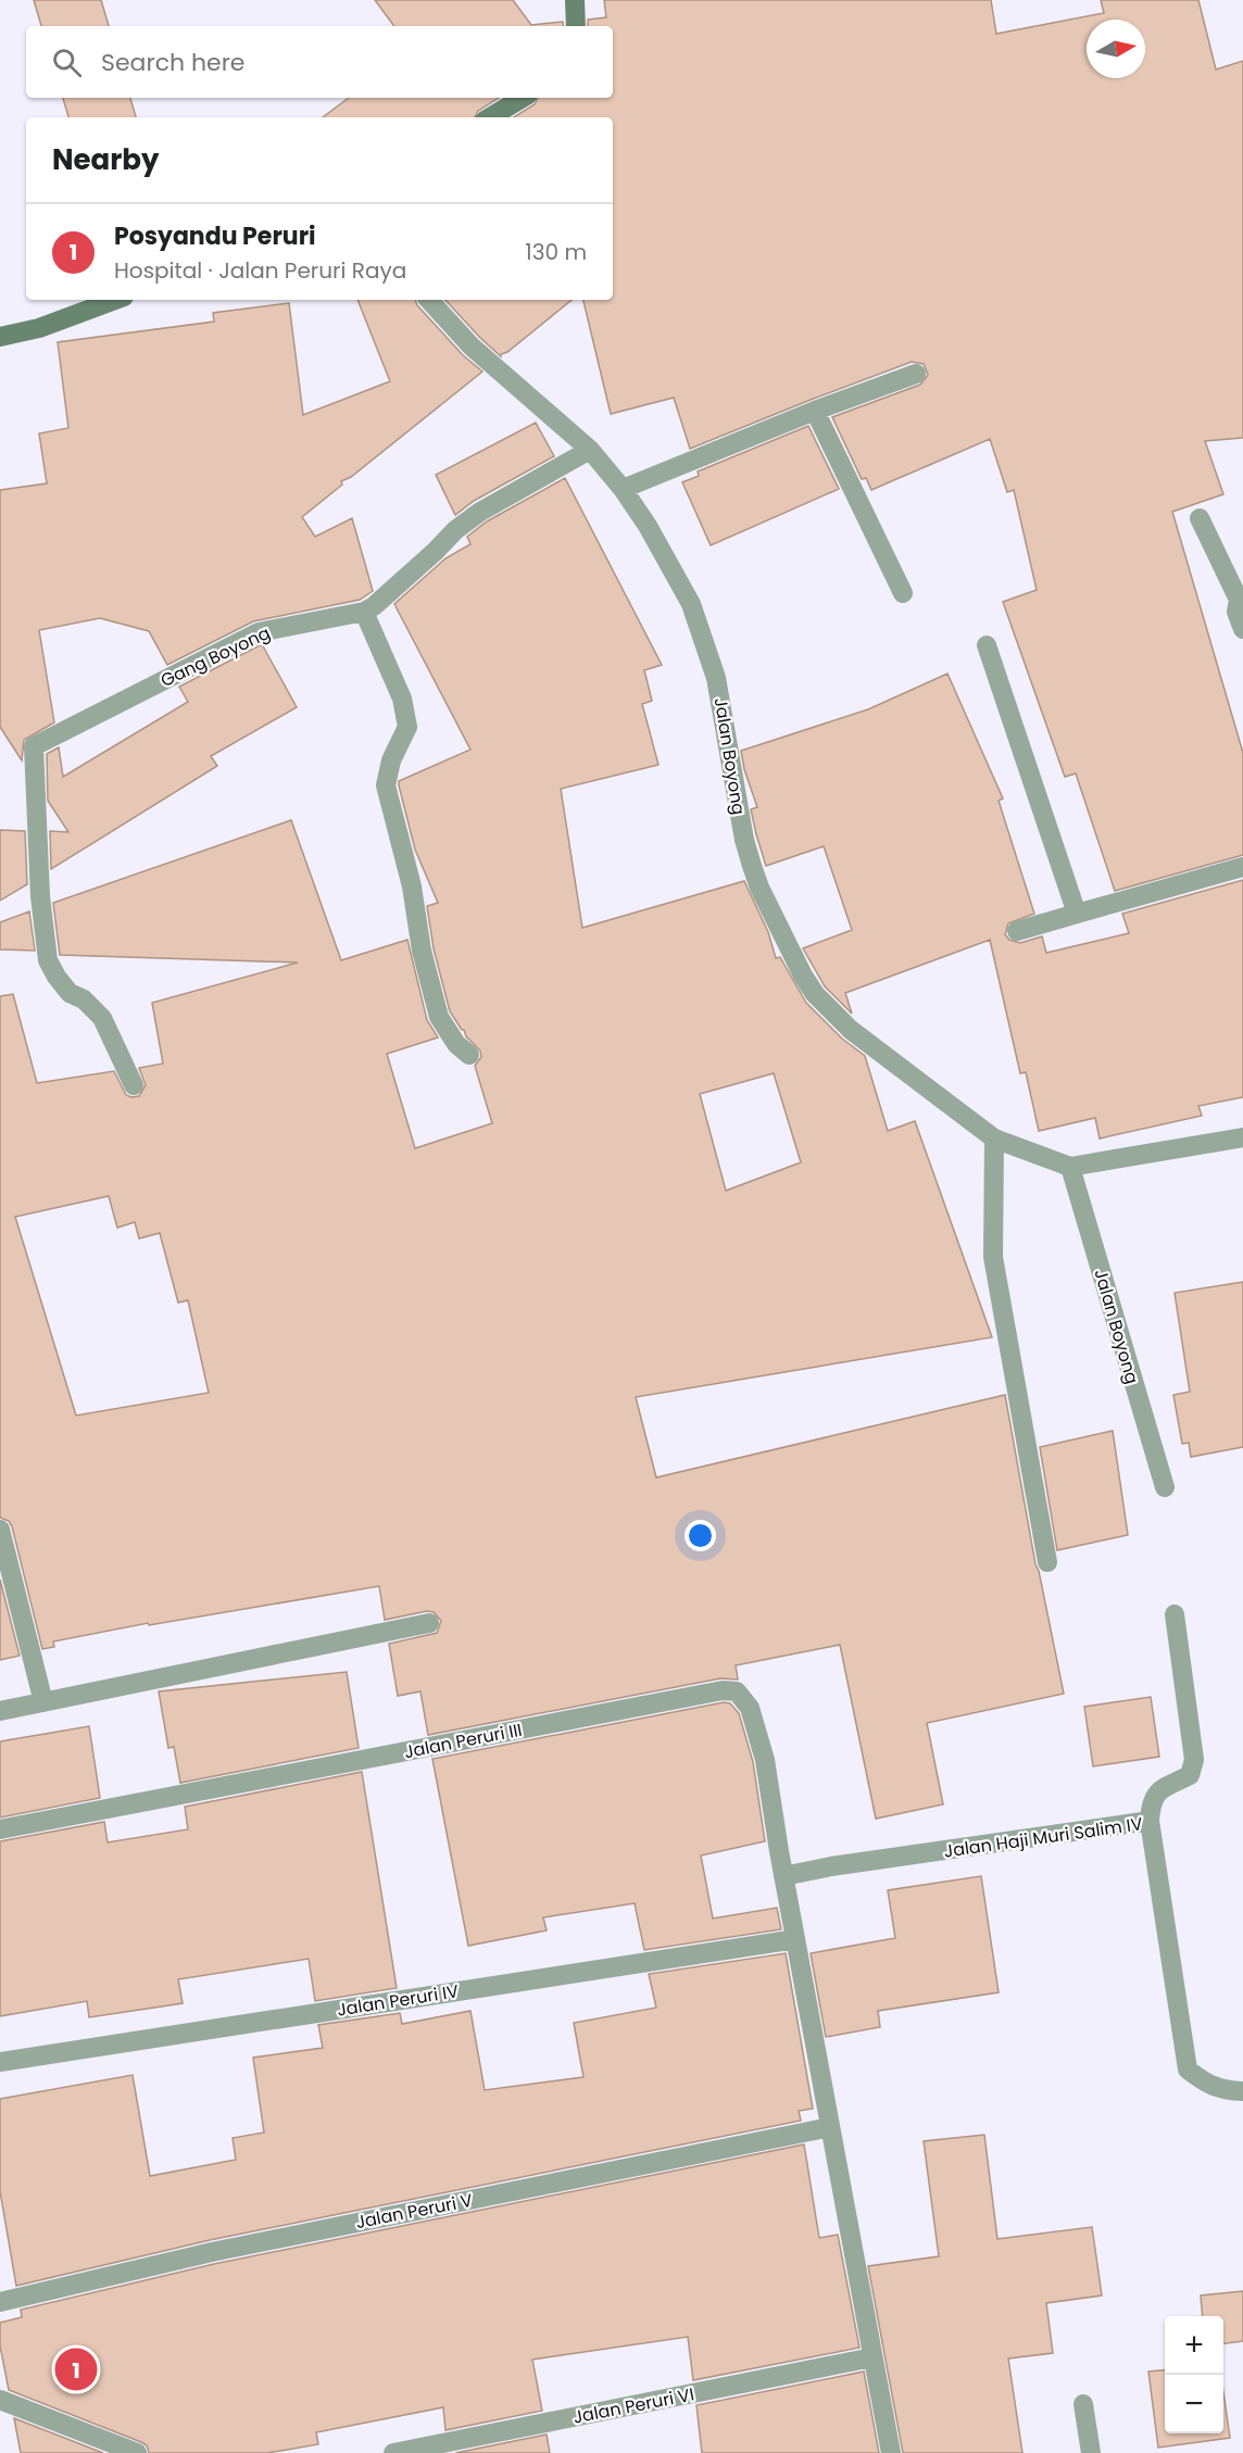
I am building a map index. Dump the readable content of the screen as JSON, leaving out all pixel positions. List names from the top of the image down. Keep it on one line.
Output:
{"streets":{"street":["Gang Boyong","Jalan Boyong","Jalan Peruri III","Jalan Haji Muri Salim IV","Jalan Peruri IV","Jalan Peruri V","Jalan Peruri VI"]},"crossings":[["Gang Boyong","Jalan Boyong"],["Jalan Peruri III","Jalan Haji Muri Salim IV"],["Jalan Peruri III","Jalan Peruri IV"],["Jalan Peruri III","Jalan Peruri V"],["Jalan Peruri III","Jalan Peruri VI"]],"north":"right","page":{"search":"Search here","heading":"Nearby","list":[{"mark":"1","name":"Posyandu Peruri","note":"Hospital · Jalan Peruri Raya","value":"130 m"}],"map_buttons":["+","−"],"pins":"1"}}
